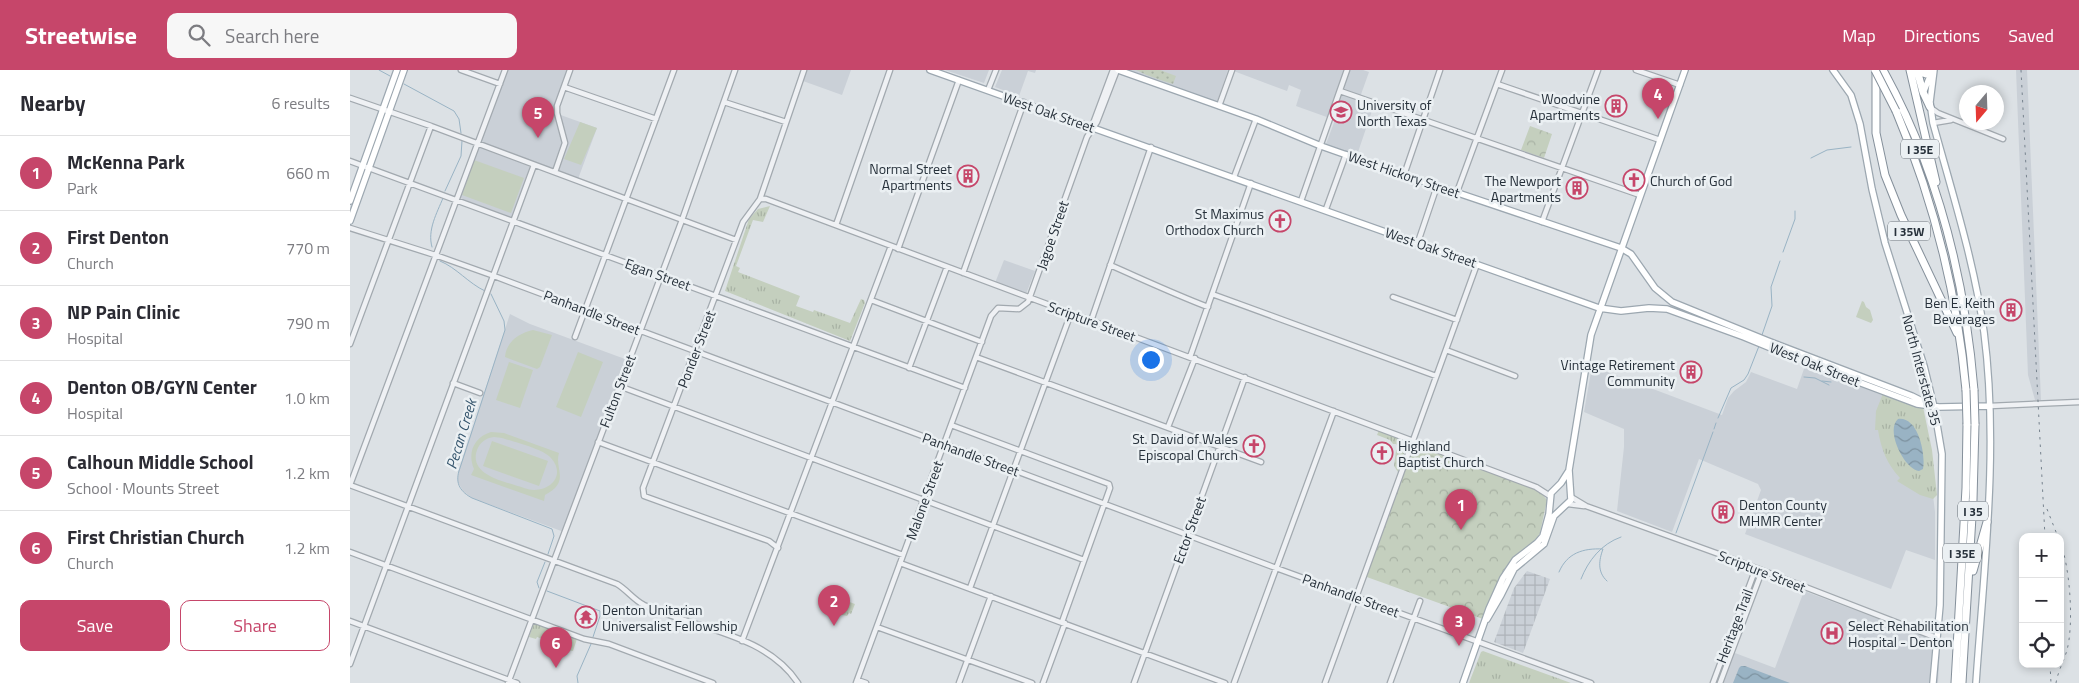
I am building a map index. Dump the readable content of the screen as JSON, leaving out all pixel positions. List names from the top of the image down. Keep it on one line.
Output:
{"streets":{"highway":["I 35E","I 35W","I 35"],"main road":["West Oak Street","West Hickory Street","North Interstate 35"],"street":["Jagoe Street","Egan Street","Panhandle Street","Scripture Street","Ponder Street","Fulton Street","Malone Street","Ector Street","Heritage Trail"]},"crossings":[["West Oak Street","West Hickory Street"],["West Oak Street","Jagoe Street"],["West Oak Street","North Interstate 35"],["I 35E","I 35W"],["I 35E","I 35"],["I 35W","I 35"],["Jagoe Street","Scripture Street"],["Jagoe Street","Malone Street"],["Egan Street","Ponder Street"],["Egan Street","Fulton Street"],["Egan Street","Malone Street"],["Panhandle Street","Ponder Street"],["Panhandle Street","Fulton Street"],["Panhandle Street","Malone Street"],["Panhandle Street","Ector Street"],["Scripture Street","Ponder Street"],["Scripture Street","North Interstate 35"],["Scripture Street","Malone Street"],["Scripture Street","Ector Street"],["Scripture Street","Heritage Trail"]],"water":["Pecan Creek"],"places":{"building":["Woodvine Apartments","Normal Street Apartments","The Newport Apartments","Ben E. Keith Beverages","Vintage Retirement Community","Denton County MHMR Center"],"school or university":["University of North Texas"],"church":["Church of God","St Maximus Orthodox Church","St. David of Wales Episcopal Church","Highland Baptist Church"],"temple":["Denton Unitarian Universalist Fellowship"],"hospital":["Select Rehabilitation Hospital - Denton"]},"north":"bottom","page":{"header":"Streetwise","search":"Search here","nav":["Map","Directions","Saved"],"heading":["Nearby","6 results"],"pins":["4","5","1","2","3","6"],"list":[{"mark":"1","name":"McKenna Park","note":"Park","value":"660 m"},{"mark":"2","name":"First Denton","note":"Church","value":"770 m"},{"mark":"3","name":"NP Pain Clinic","note":"Hospital","value":"790 m"},{"mark":"4","name":"Denton OB/GYN Center","note":"Hospital","value":"1.0 km"},{"mark":"5","name":"Calhoun Middle School","note":"School · Mounts Street","value":"1.2 km"},{"mark":"6","name":"First Christian Church","note":"Church","value":"1.2 km"}],"map_buttons":["+","−"],"buttons":["Save","Share"]}}
